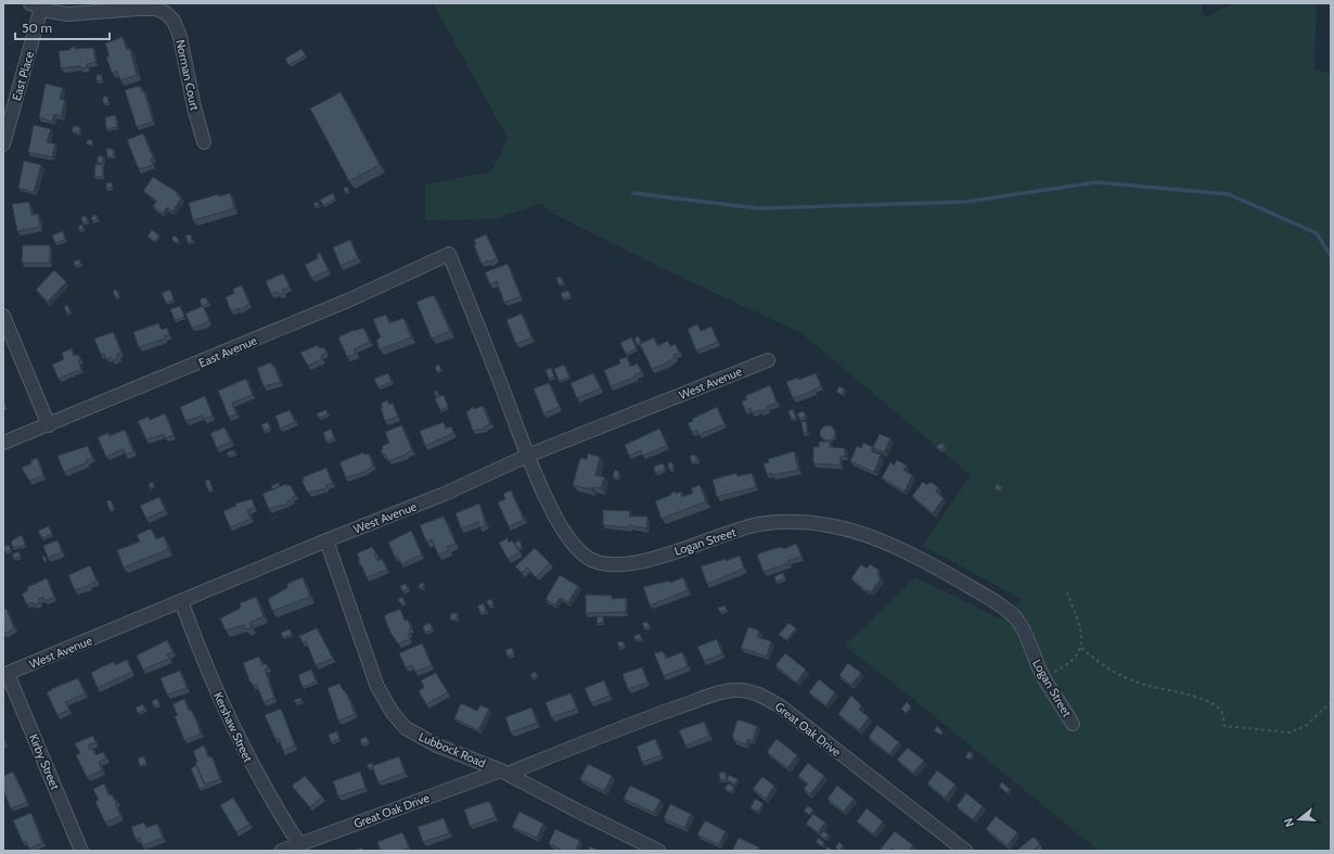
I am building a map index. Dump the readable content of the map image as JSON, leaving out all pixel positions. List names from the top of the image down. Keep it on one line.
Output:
{"streets":{"street":["Norman Court","East Place","East Avenue","West Avenue","Logan Street","Kershaw Street","Great Oak Drive","Lubbock Road","Kirby Street"]},"crossings":[["Norman Court","East Place"],["East Avenue","Logan Street"],["West Avenue","Logan Street"],["West Avenue","Kershaw Street"],["West Avenue","Lubbock Road"],["West Avenue","Kirby Street"],["Kershaw Street","Great Oak Drive"],["Great Oak Drive","Lubbock Road"]],"scale_bar":"50 m","north":"left"}
